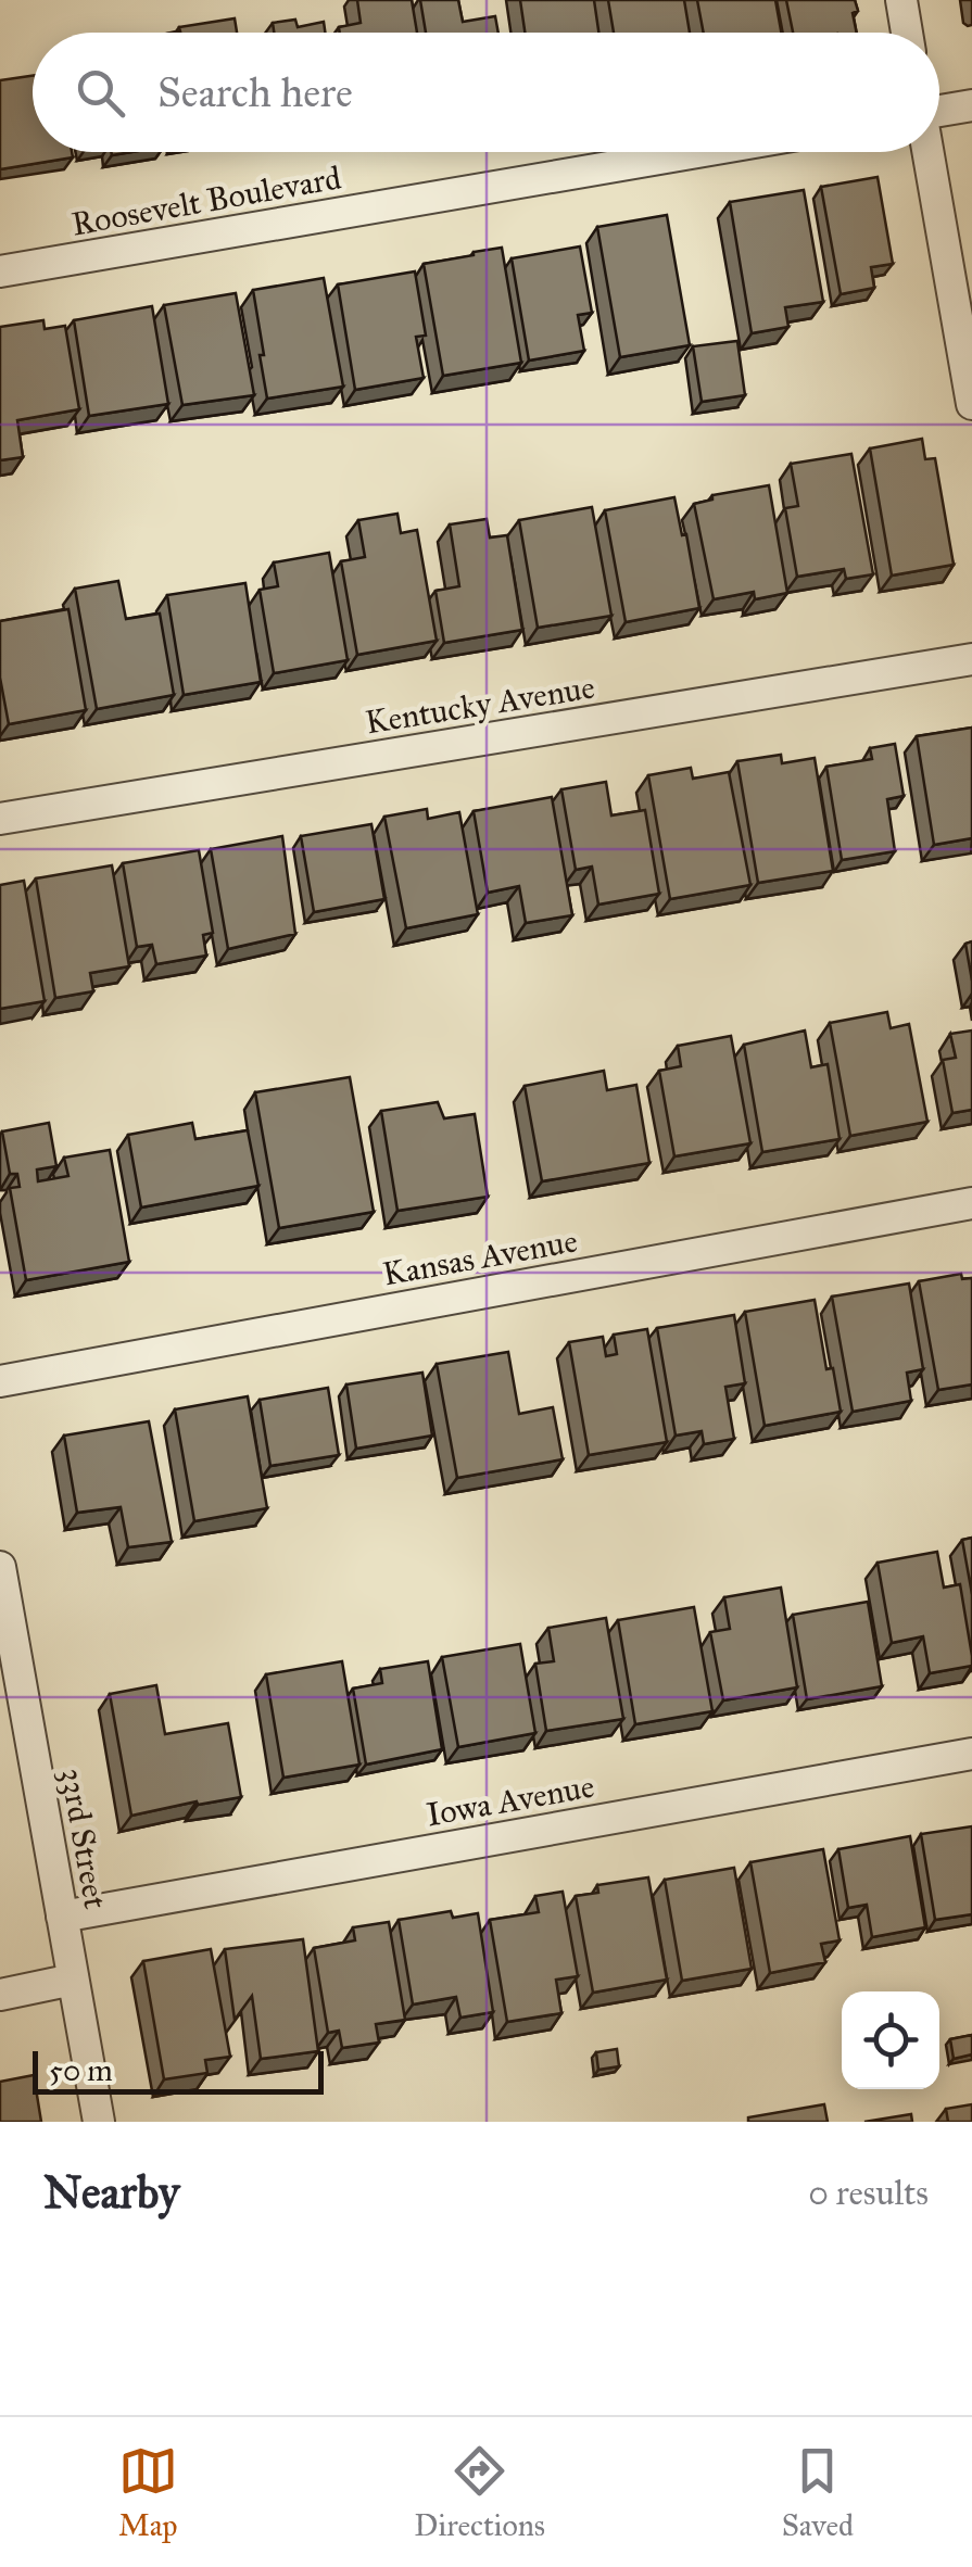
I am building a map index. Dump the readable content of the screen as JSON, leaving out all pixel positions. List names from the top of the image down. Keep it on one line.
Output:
{"streets":{"street":["Roosevelt Boulevard","Kentucky Avenue","Kansas Avenue","Iowa Avenue","33rd Street"]},"crossings":[["Iowa Avenue","33rd Street"]],"scale_bar":"50 m","page":{"search":"Search here","scale":"50 m","heading":["Nearby","0 results"],"nav":["Map","Directions","Saved"]}}
